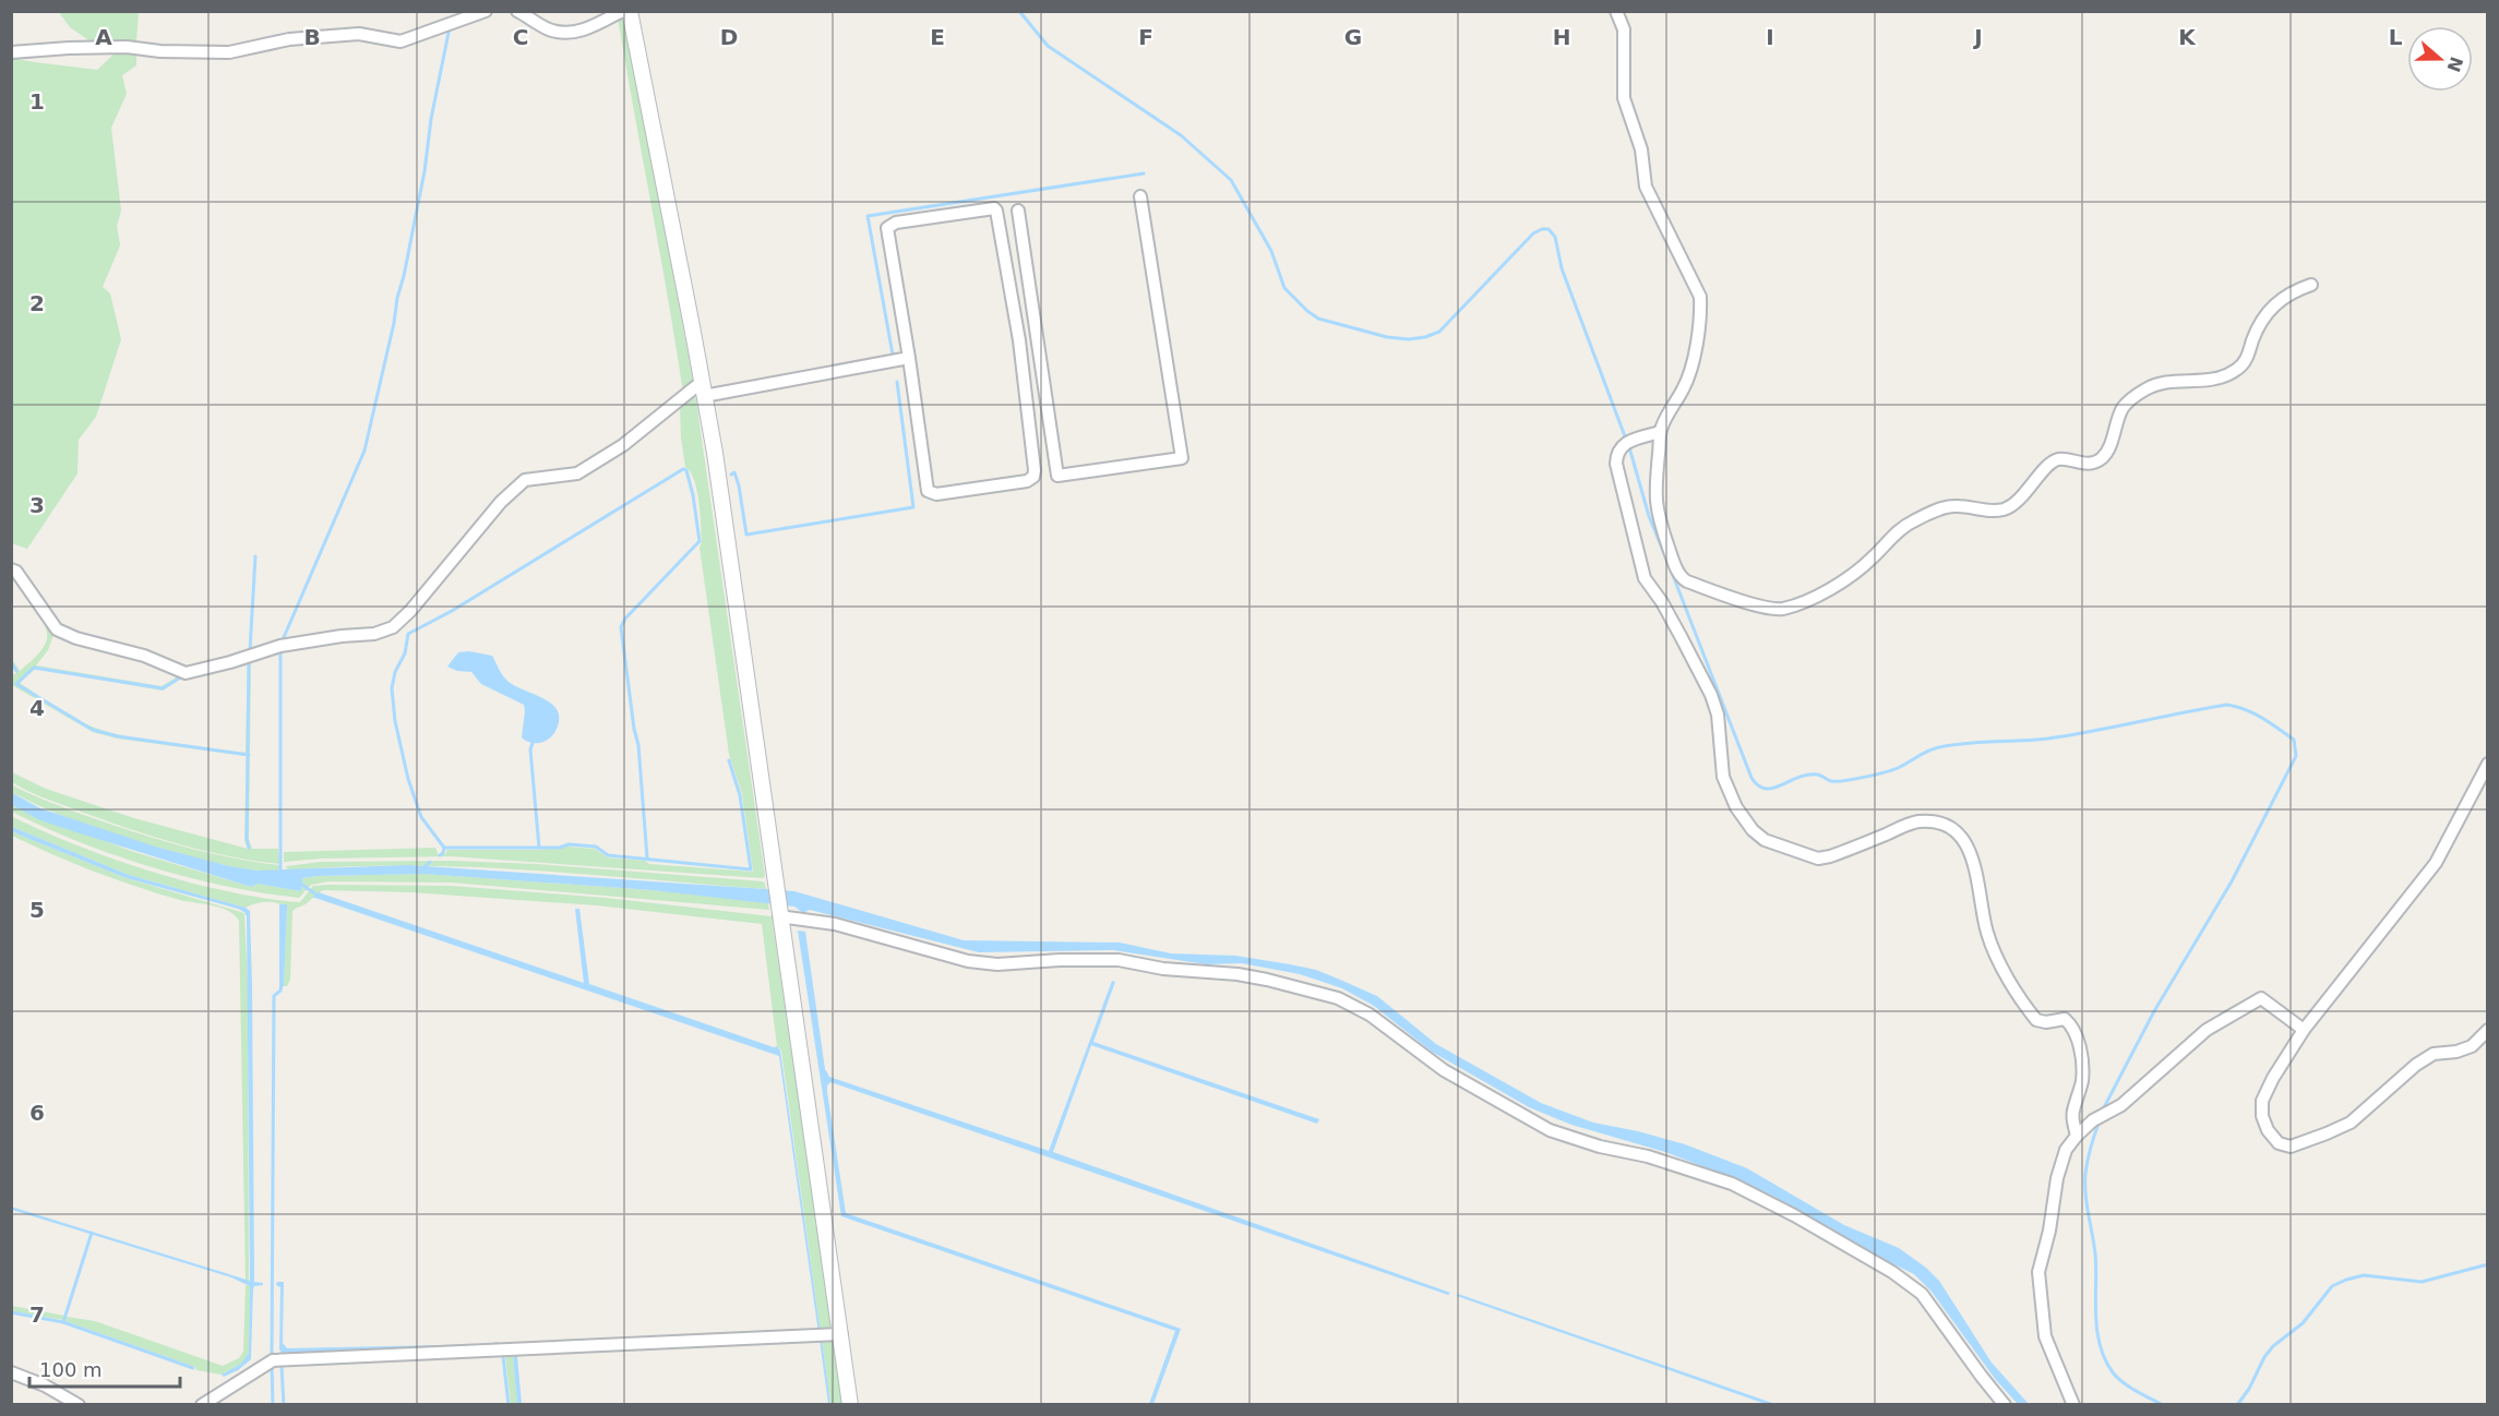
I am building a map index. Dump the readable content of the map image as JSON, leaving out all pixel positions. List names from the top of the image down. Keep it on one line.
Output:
{"scale_bar":"100 m","north":"right","grid":{"columns":["A","B","C","D","E","F","G","H","I","J","K","L"],"rows":["1","2","3","4","5","6","7"]}}
